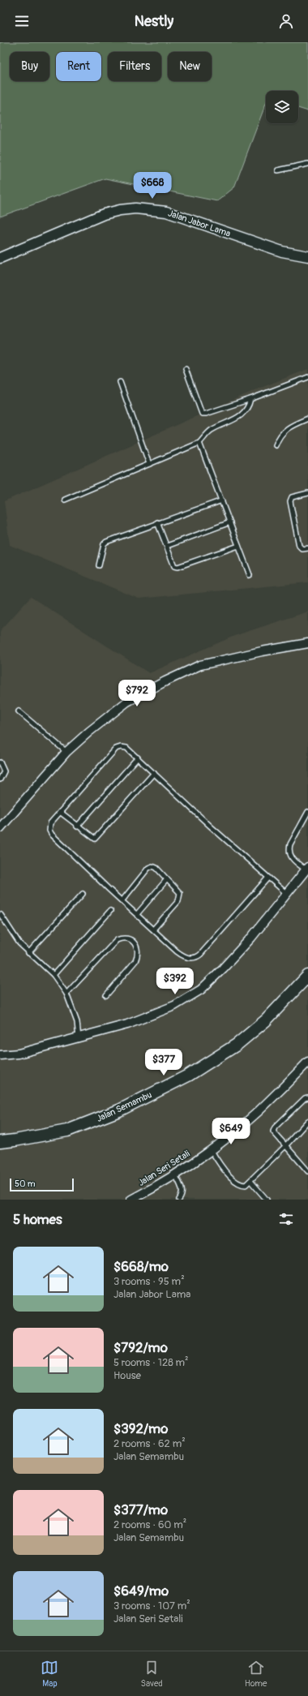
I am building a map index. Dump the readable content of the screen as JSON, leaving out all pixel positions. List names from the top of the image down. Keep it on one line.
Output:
{"streets":{"main road":["Jalan Semambu"],"street":["Jalan Jabor Lama","Jalan Seri Setali"]},"scale_bar":"50 m","page":{"header":"Nestly","chip":["Buy","Rent","Filters","New"],"price":["$668","$792","$392","$377","$649"],"scale":"50 m","heading":"5 homes","list":[{"name":"$668/mo","note":"3 rooms · 95 m² · Jalan Jabor Lama"},{"name":"$792/mo","note":"5 rooms · 128 m² · House"},{"name":"$392/mo","note":"2 rooms · 62 m² · Jalan Semambu"},{"name":"$377/mo","note":"2 rooms · 60 m² · Jalan Semambu"},{"name":"$649/mo","note":"3 rooms · 107 m² · Jalan Seri Setali"}],"tabs":["Map","Saved","Home"]}}
